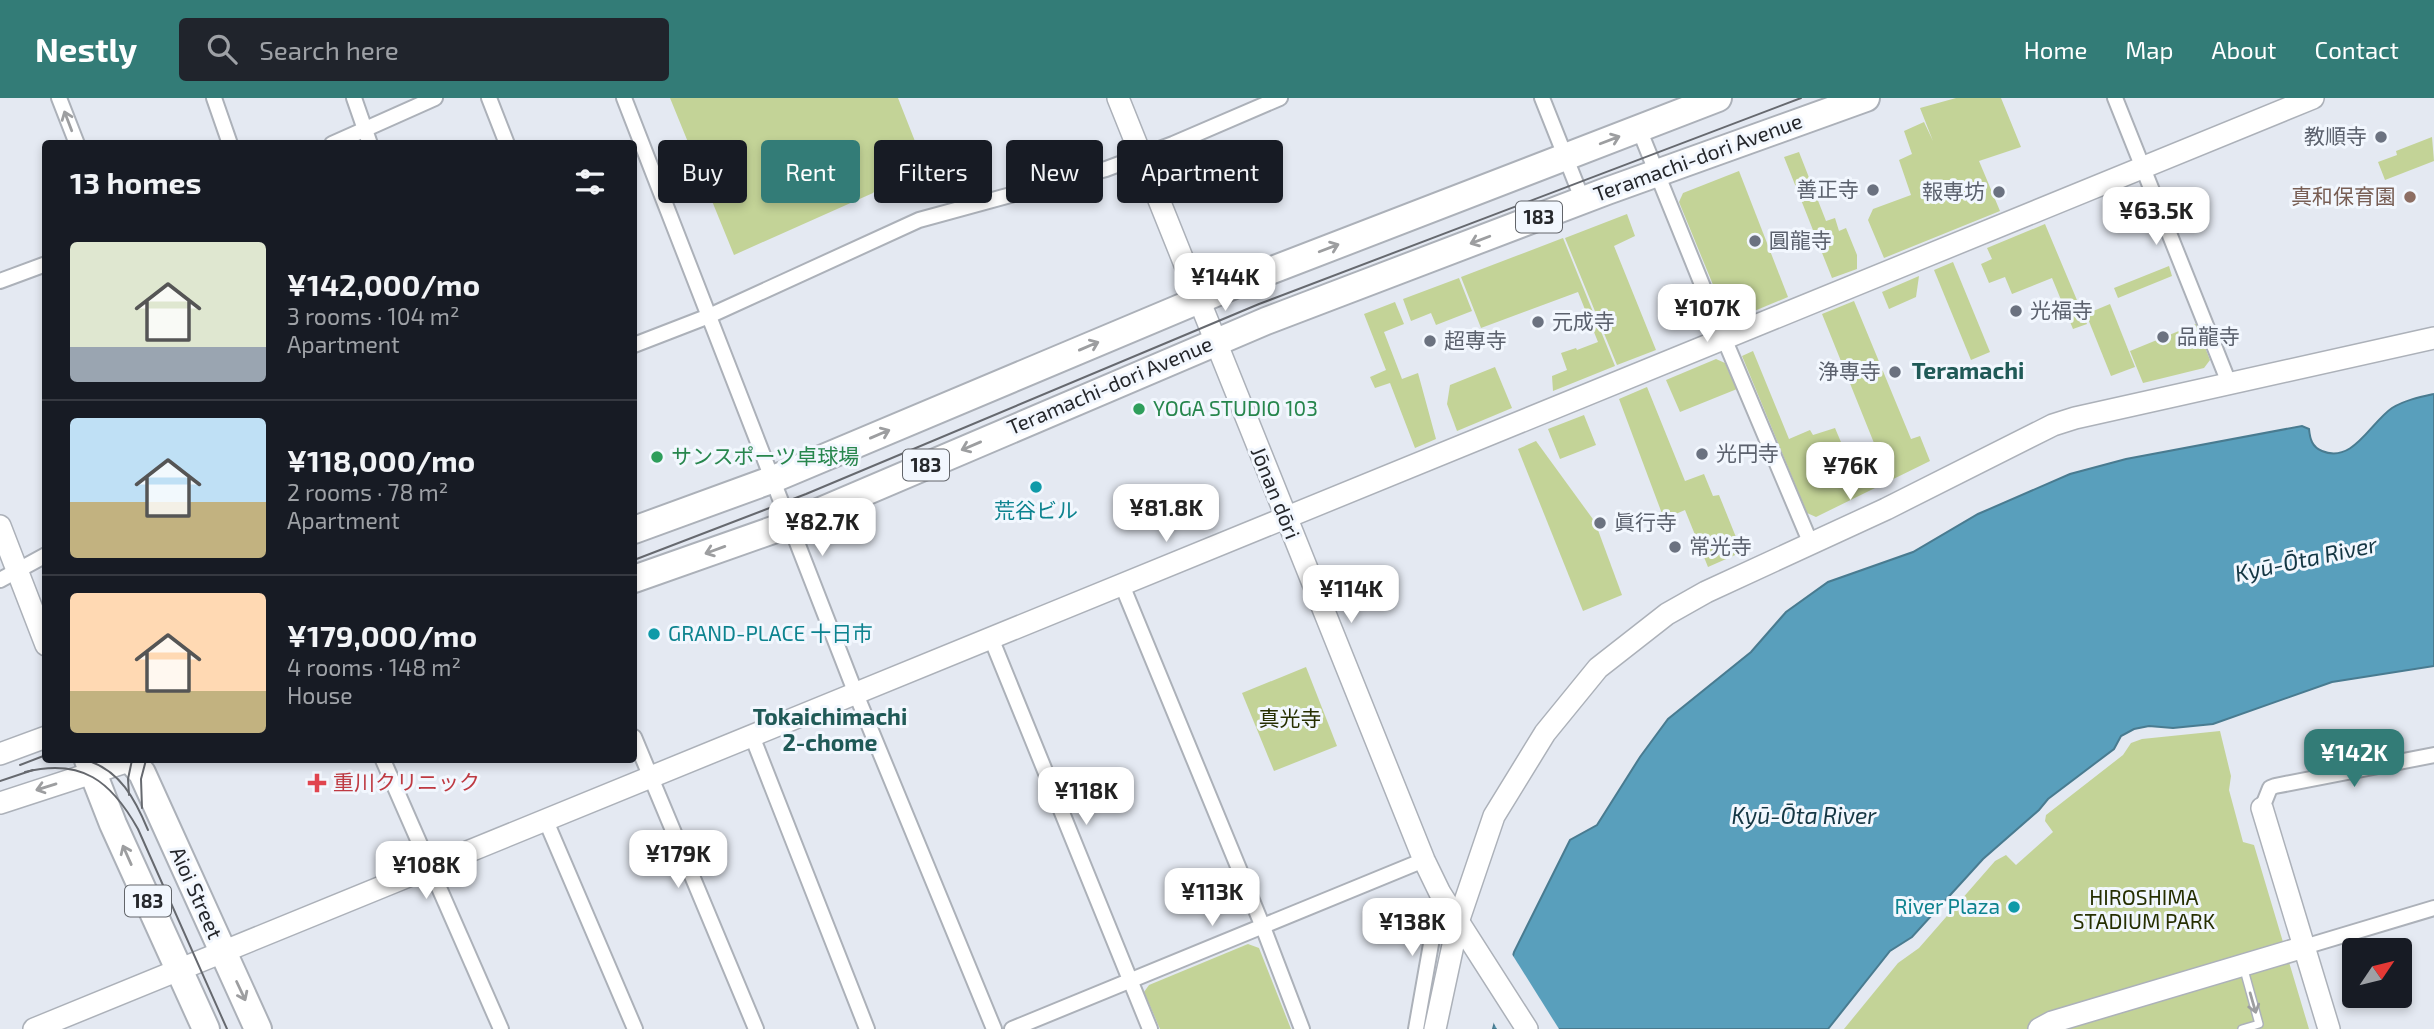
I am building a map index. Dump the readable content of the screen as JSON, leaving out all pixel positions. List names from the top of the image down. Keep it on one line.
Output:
{"streets":{"highway":["Teramachi-dori Avenue","183","Aioi Street"],"street":["Jōnan dōri"]},"crossings":[["Teramachi-dori Avenue","Jōnan dōri"],["183","Jōnan dōri"]],"districts":["Teramachi","Tokaichimachi 2-chome"],"water":["Kyū-Ōta River"],"parks":["真光寺","HIROSHIMA STADIUM PARK"],"places":{"other":["教順寺","善正寺","報専坊","真和保育園","圓龍寺","光福寺","元成寺","品龍寺","超専寺","浄専寺","YOGA STUDIO 103","光円寺","サンスポーツ卓球場","荒谷ビル","眞行寺","常光寺","GRAND-PLACE 十日市","River Plaza"],"health":["重川クリニック"]},"north":"top right","page":{"header":"Nestly","search":"Search here","nav":["Home","Map","About","Contact"],"chip":["Buy","Rent","Filters","New","Apartment"],"heading":"13 homes","price":["¥63.5K","¥144K","¥107K","¥76K","¥81.8K","¥82.7K","¥114K","¥142K","¥118K","¥179K","¥108K","¥113K","¥138K"],"list":[{"name":"¥142,000/mo","note":"3 rooms · 104 m² · Apartment"},{"name":"¥118,000/mo","note":"2 rooms · 78 m² · Apartment"},{"name":"¥179,000/mo","note":"4 rooms · 148 m² · House"}]}}
